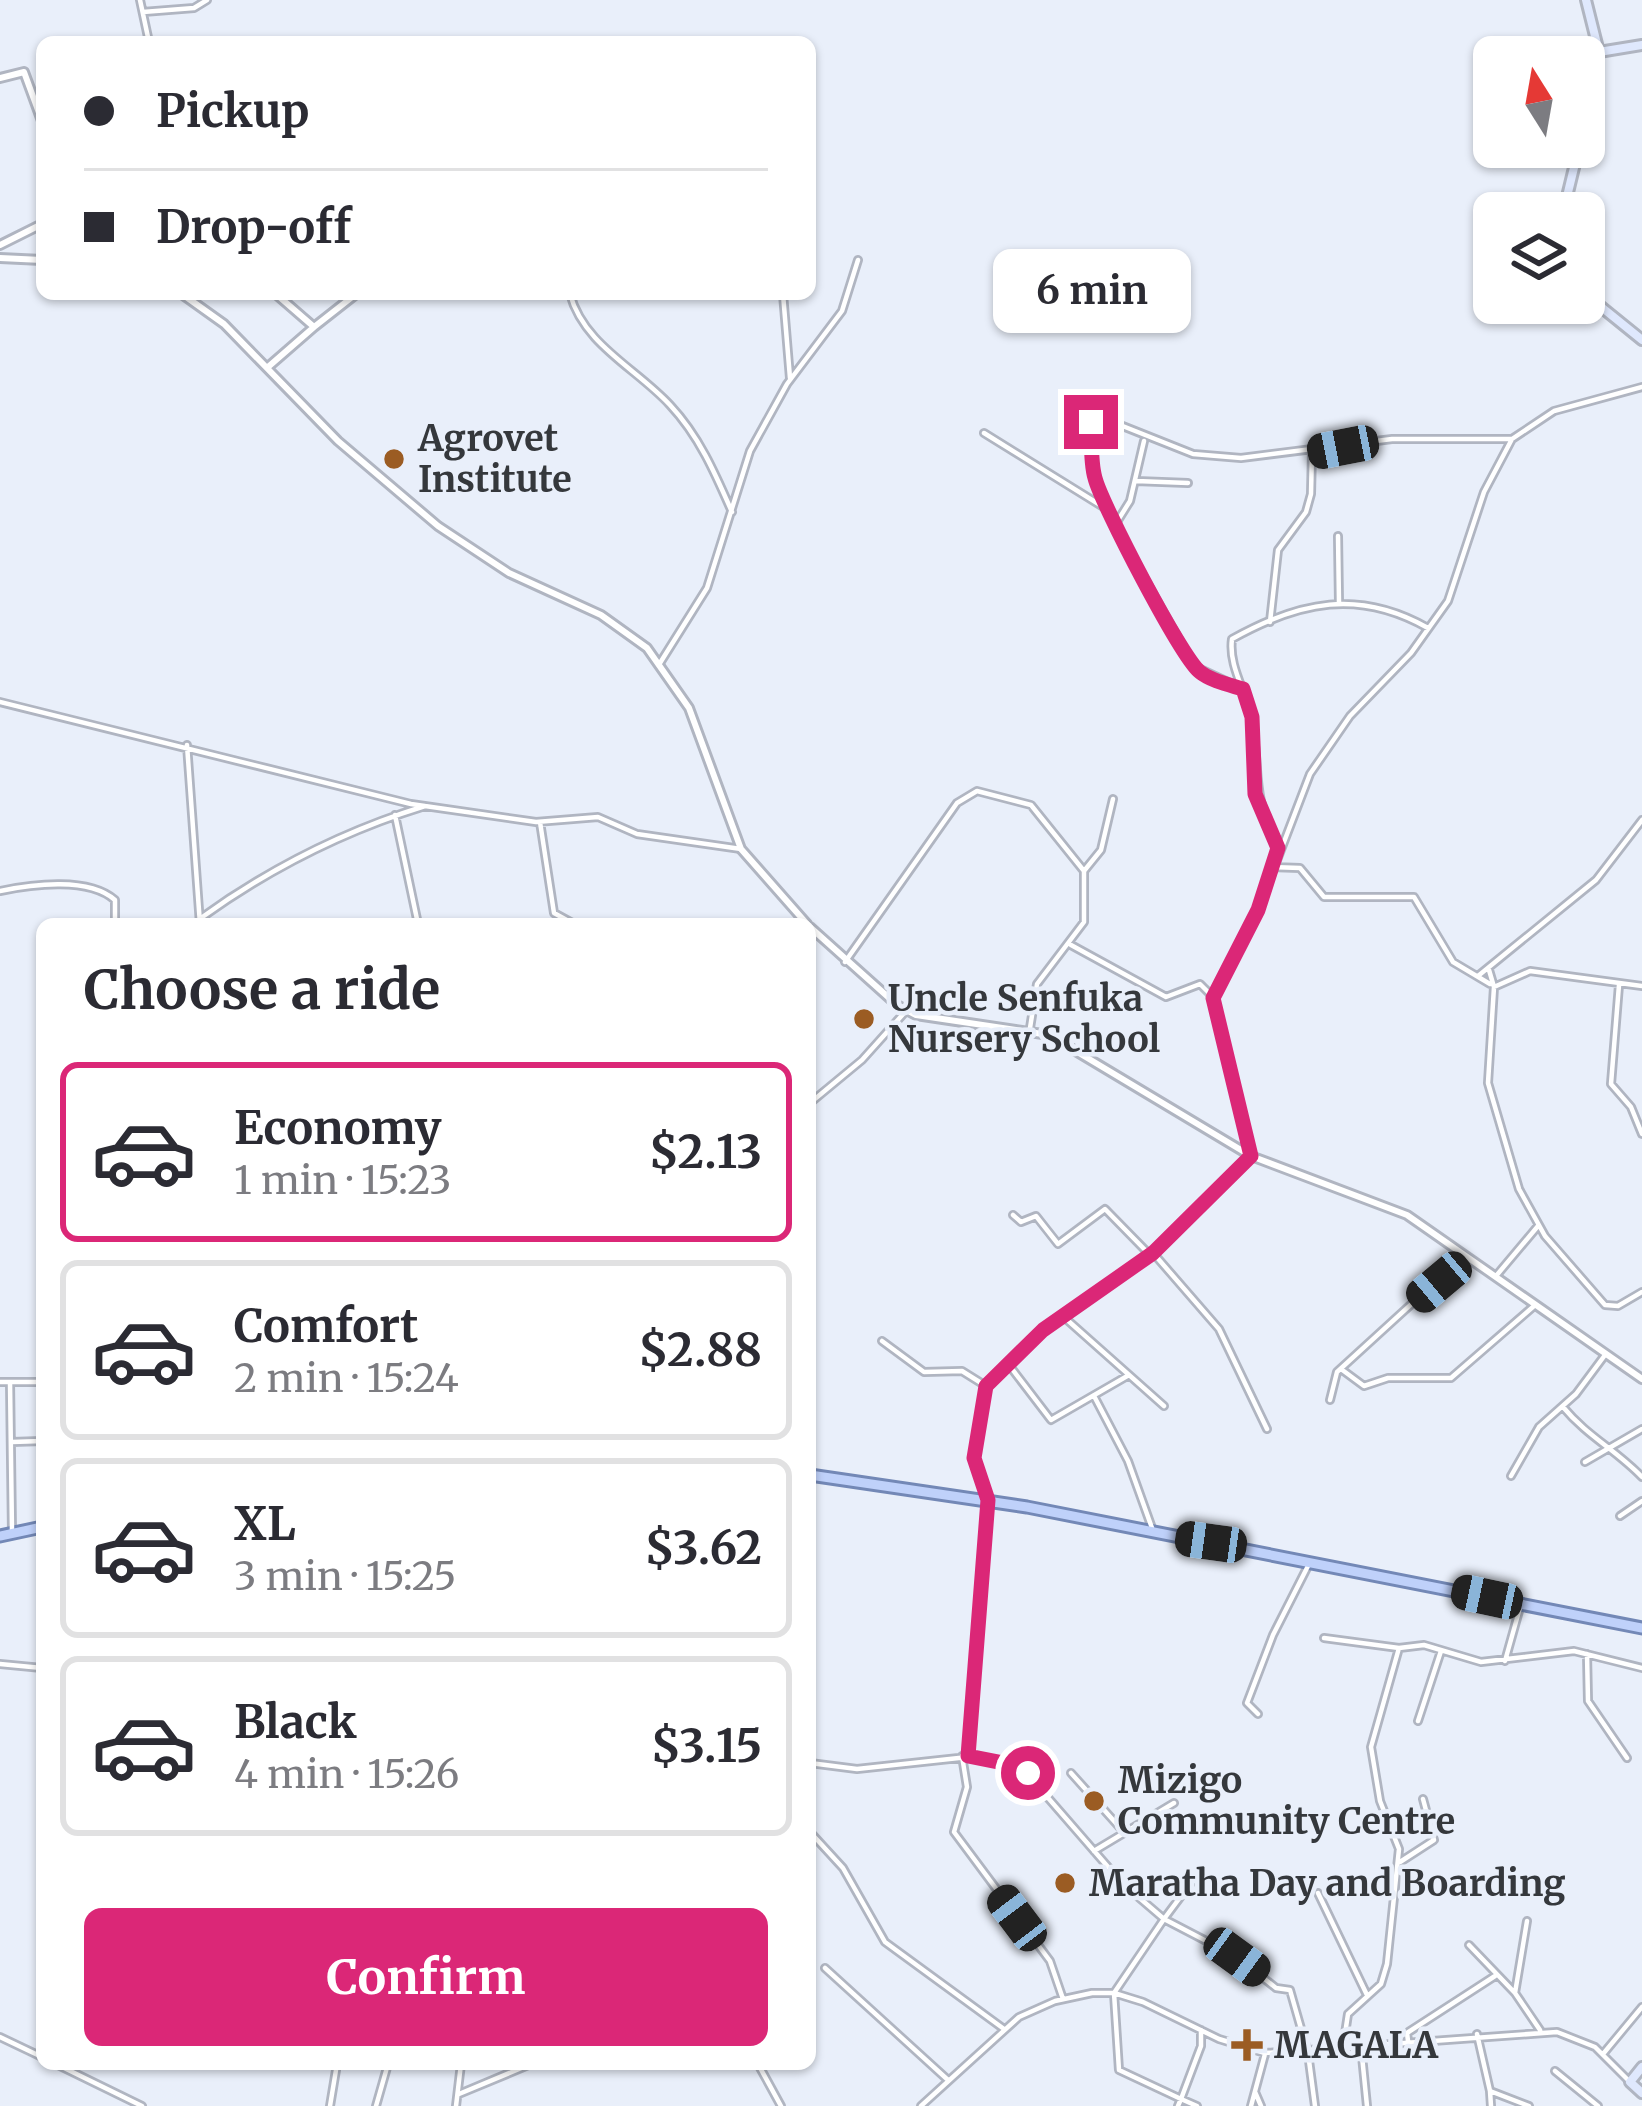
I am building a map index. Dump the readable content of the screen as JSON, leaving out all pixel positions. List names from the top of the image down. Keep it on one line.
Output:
{"places":{"other":["Agrovet Institute","Uncle Senfuka Nursery School","Mizigo Community Centre","Maratha Day and Boarding"],"health":["MAGALA"]},"north":"top","page":{"banner":["Pickup","Drop-off"],"bubble":"6 min","heading":"Choose a ride","list":[{"name":"Economy","note":"1 min · 15:23","value":"$2.13"},{"name":"Comfort","note":"2 min · 15:24","value":"$2.88"},{"name":"XL","note":"3 min · 15:25","value":"$3.62"},{"name":"Black","note":"4 min · 15:26","value":"$3.15"}],"buttons":"Confirm"}}
